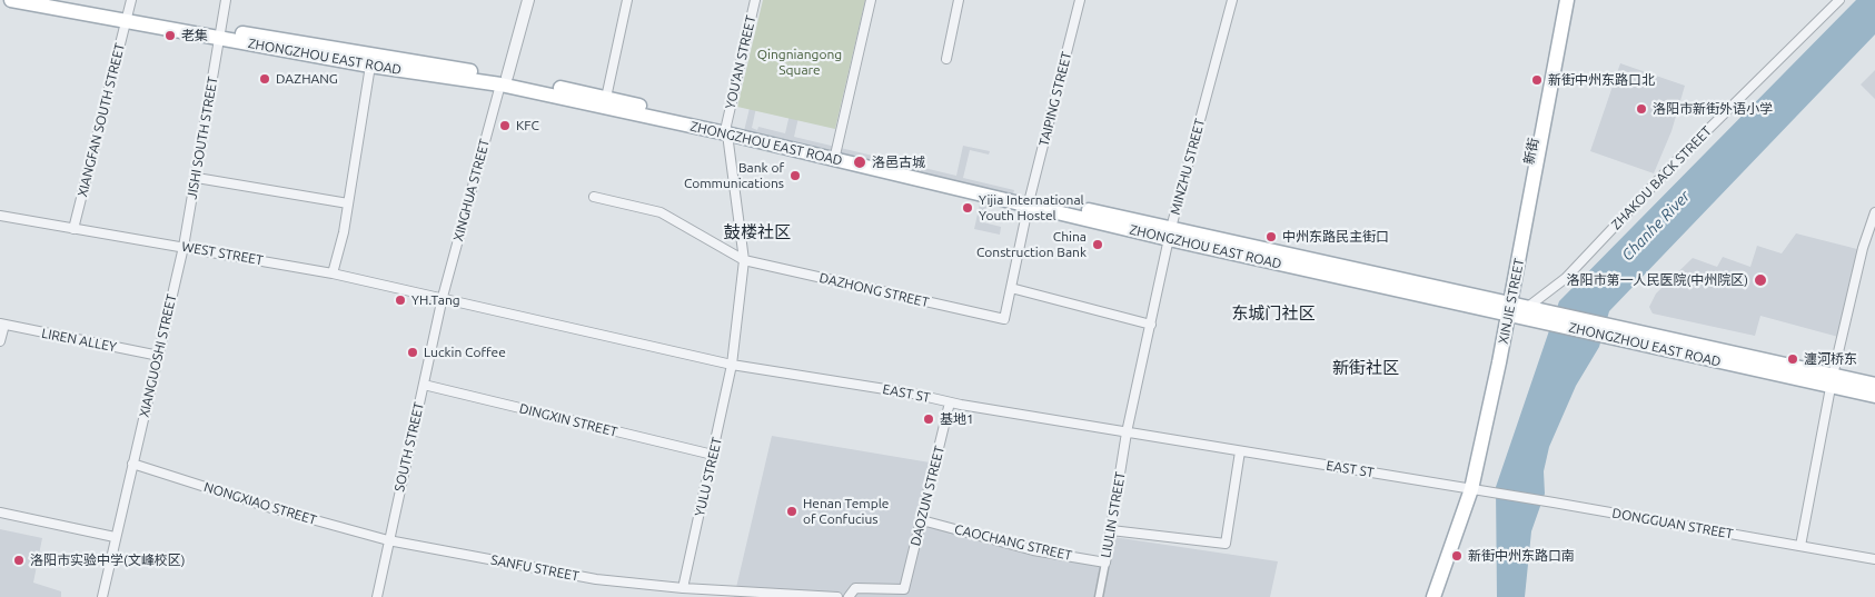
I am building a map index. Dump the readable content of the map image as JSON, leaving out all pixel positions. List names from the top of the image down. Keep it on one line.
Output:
{"streets":{"main road":["ZHONGZHOU EAST ROAD","新街","XINJIE STREET"],"street":["YOU'AN STREET","TAIPING STREET","XIANGFAN SOUTH STREET","JISHI SOUTH STREET","MINZHU STREET","ZHAKOU BACK STREET","XINGHUA STREET","WEST STREET","DAZHONG STREET","LIREN ALLEY","XIANGUOSHI STREET","EAST ST","DINGXIN STREET","SOUTH STREET","YULU STREET","DAOZUN STREET","NONGXIAO STREET","LIULIN STREET","DONGGUAN STREET","CAOCHANG STREET","SANFU STREET"]},"crossings":[["ZHONGZHOU EAST ROAD","YOU'AN STREET"],["ZHONGZHOU EAST ROAD","TAIPING STREET"],["ZHONGZHOU EAST ROAD","XIANGFAN SOUTH STREET"],["ZHONGZHOU EAST ROAD","JISHI SOUTH STREET"],["ZHONGZHOU EAST ROAD","新街"],["ZHONGZHOU EAST ROAD","MINZHU STREET"],["ZHONGZHOU EAST ROAD","ZHAKOU BACK STREET"],["ZHONGZHOU EAST ROAD","XINGHUA STREET"],["ZHONGZHOU EAST ROAD","XINJIE STREET"],["ZHONGZHOU EAST ROAD","YULU STREET"],["YOU'AN STREET","YULU STREET"],["TAIPING STREET","DAZHONG STREET"],["XIANGFAN SOUTH STREET","WEST STREET"],["JISHI SOUTH STREET","WEST STREET"],["JISHI SOUTH STREET","XIANGUOSHI STREET"],["新街","XINJIE STREET"],["MINZHU STREET","EAST ST"],["MINZHU STREET","LIULIN STREET"],["XINGHUA STREET","WEST STREET"],["XINGHUA STREET","EAST ST"],["XINGHUA STREET","SOUTH STREET"],["WEST STREET","XIANGUOSHI STREET"],["WEST STREET","EAST ST"],["WEST STREET","SOUTH STREET"],["DAZHONG STREET","YULU STREET"],["XINJIE STREET","EAST ST"],["XINJIE STREET","DONGGUAN STREET"],["LIREN ALLEY","XIANGUOSHI STREET"],["XIANGUOSHI STREET","NONGXIAO STREET"],["EAST ST","SOUTH STREET"],["EAST ST","YULU STREET"],["EAST ST","DAOZUN STREET"],["EAST ST","LIULIN STREET"],["EAST ST","DONGGUAN STREET"],["DINGXIN STREET","SOUTH STREET"],["DINGXIN STREET","YULU STREET"],["SOUTH STREET","NONGXIAO STREET"],["SOUTH STREET","SANFU STREET"],["YULU STREET","SANFU STREET"],["DAOZUN STREET","CAOCHANG STREET"],["NONGXIAO STREET","SANFU STREET"],["LIULIN STREET","CAOCHANG STREET"]],"districts":["鼓楼社区","东城门社区","新街社区"],"water":["Chanhe River"],"parks":["Qingniangong Square"],"places":["老集","DAZHANG","新街中州东路口北","洛阳市新街外语小学","KFC","洛邑古城","Bank of Communications","Yijia International Youth Hostel","中州东路民主街口","China Construction Bank","洛阳市第一人民医院(中州院区)","YH.Tang","Luckin Coffee","瀍河桥东","基地1","Henan Temple of Confucius","新街中州东路口南","洛阳市实验中学(文峰校区)"]}
